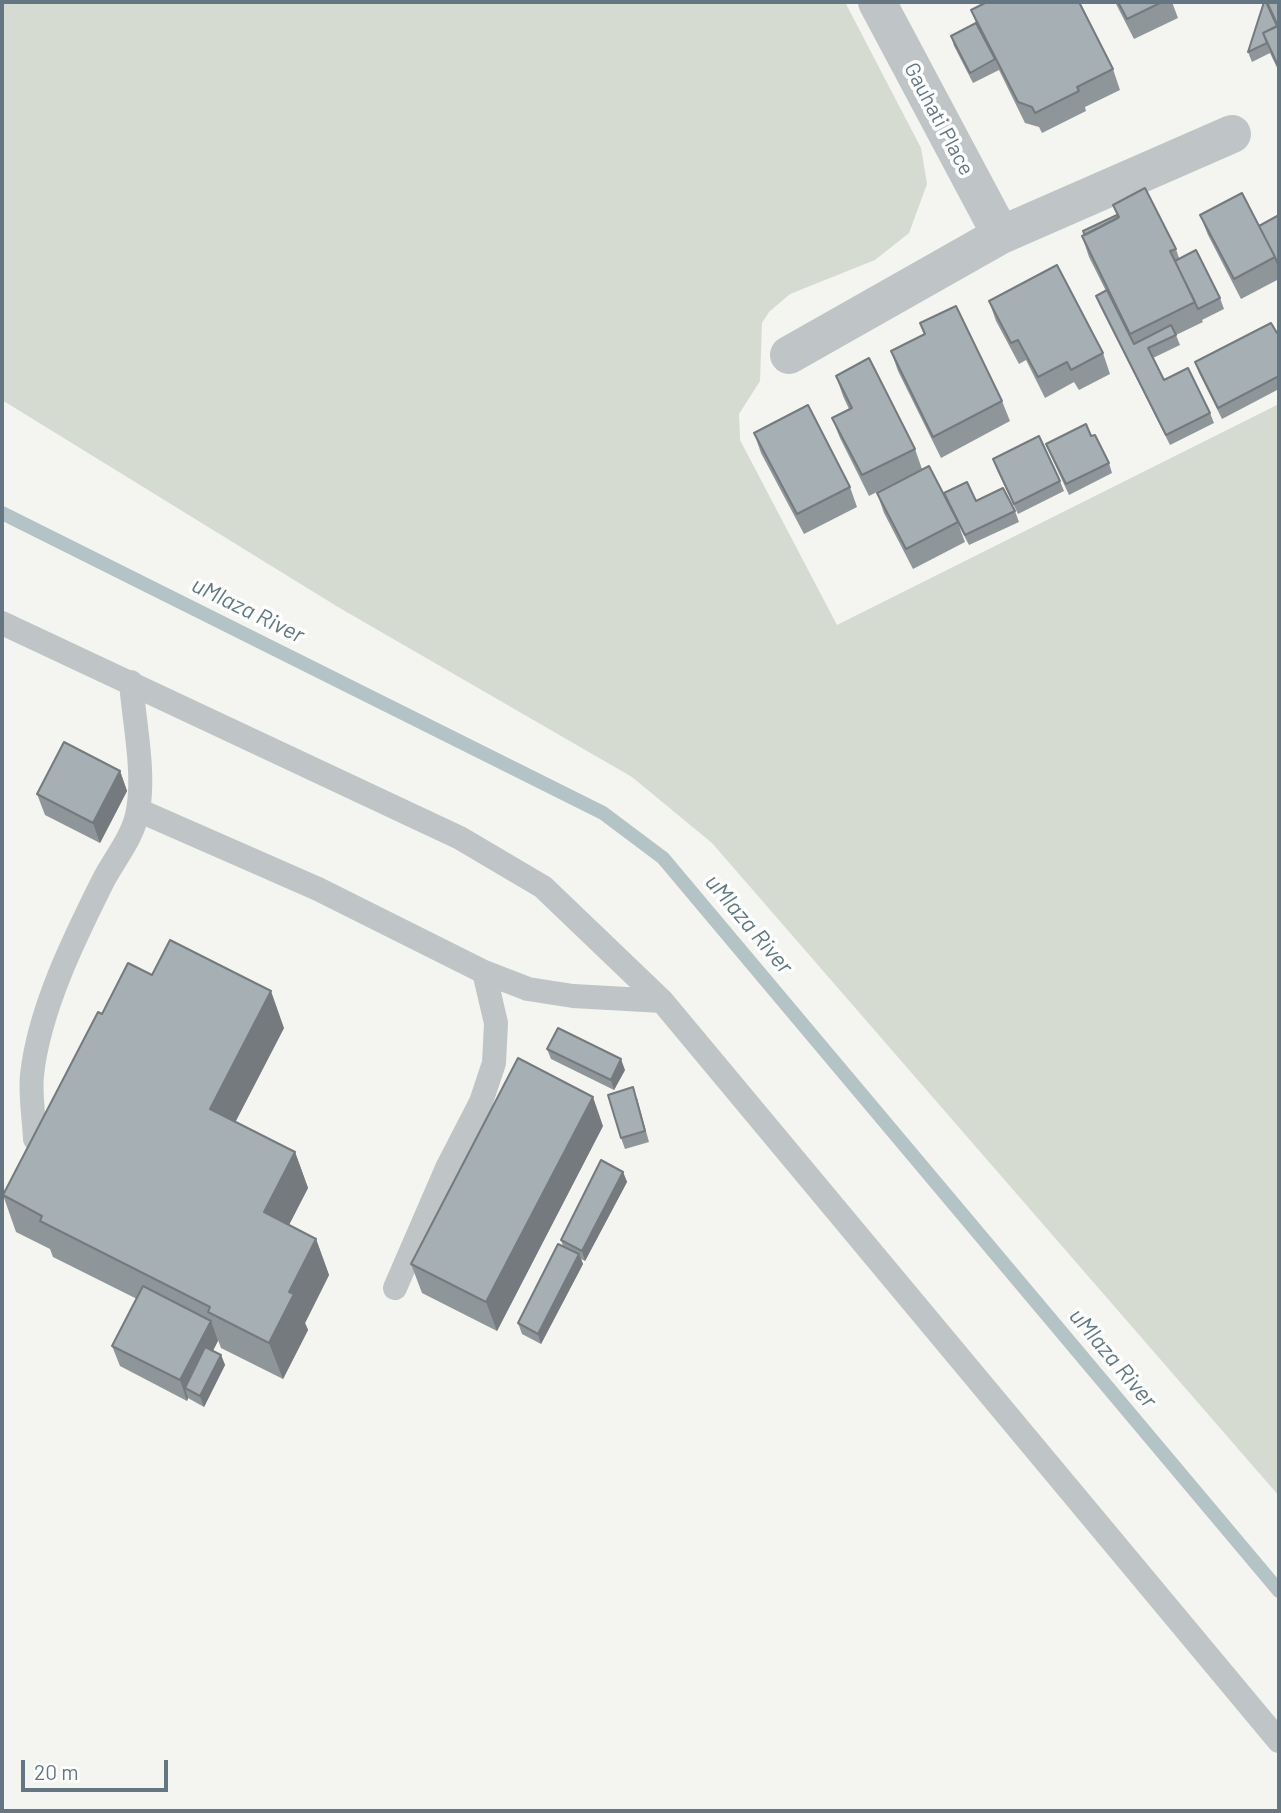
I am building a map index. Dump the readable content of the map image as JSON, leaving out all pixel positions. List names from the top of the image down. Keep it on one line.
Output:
{"streets":{"street":["Gauhati Place"]},"water":["uMlaza River"],"scale_bar":"20 m"}
